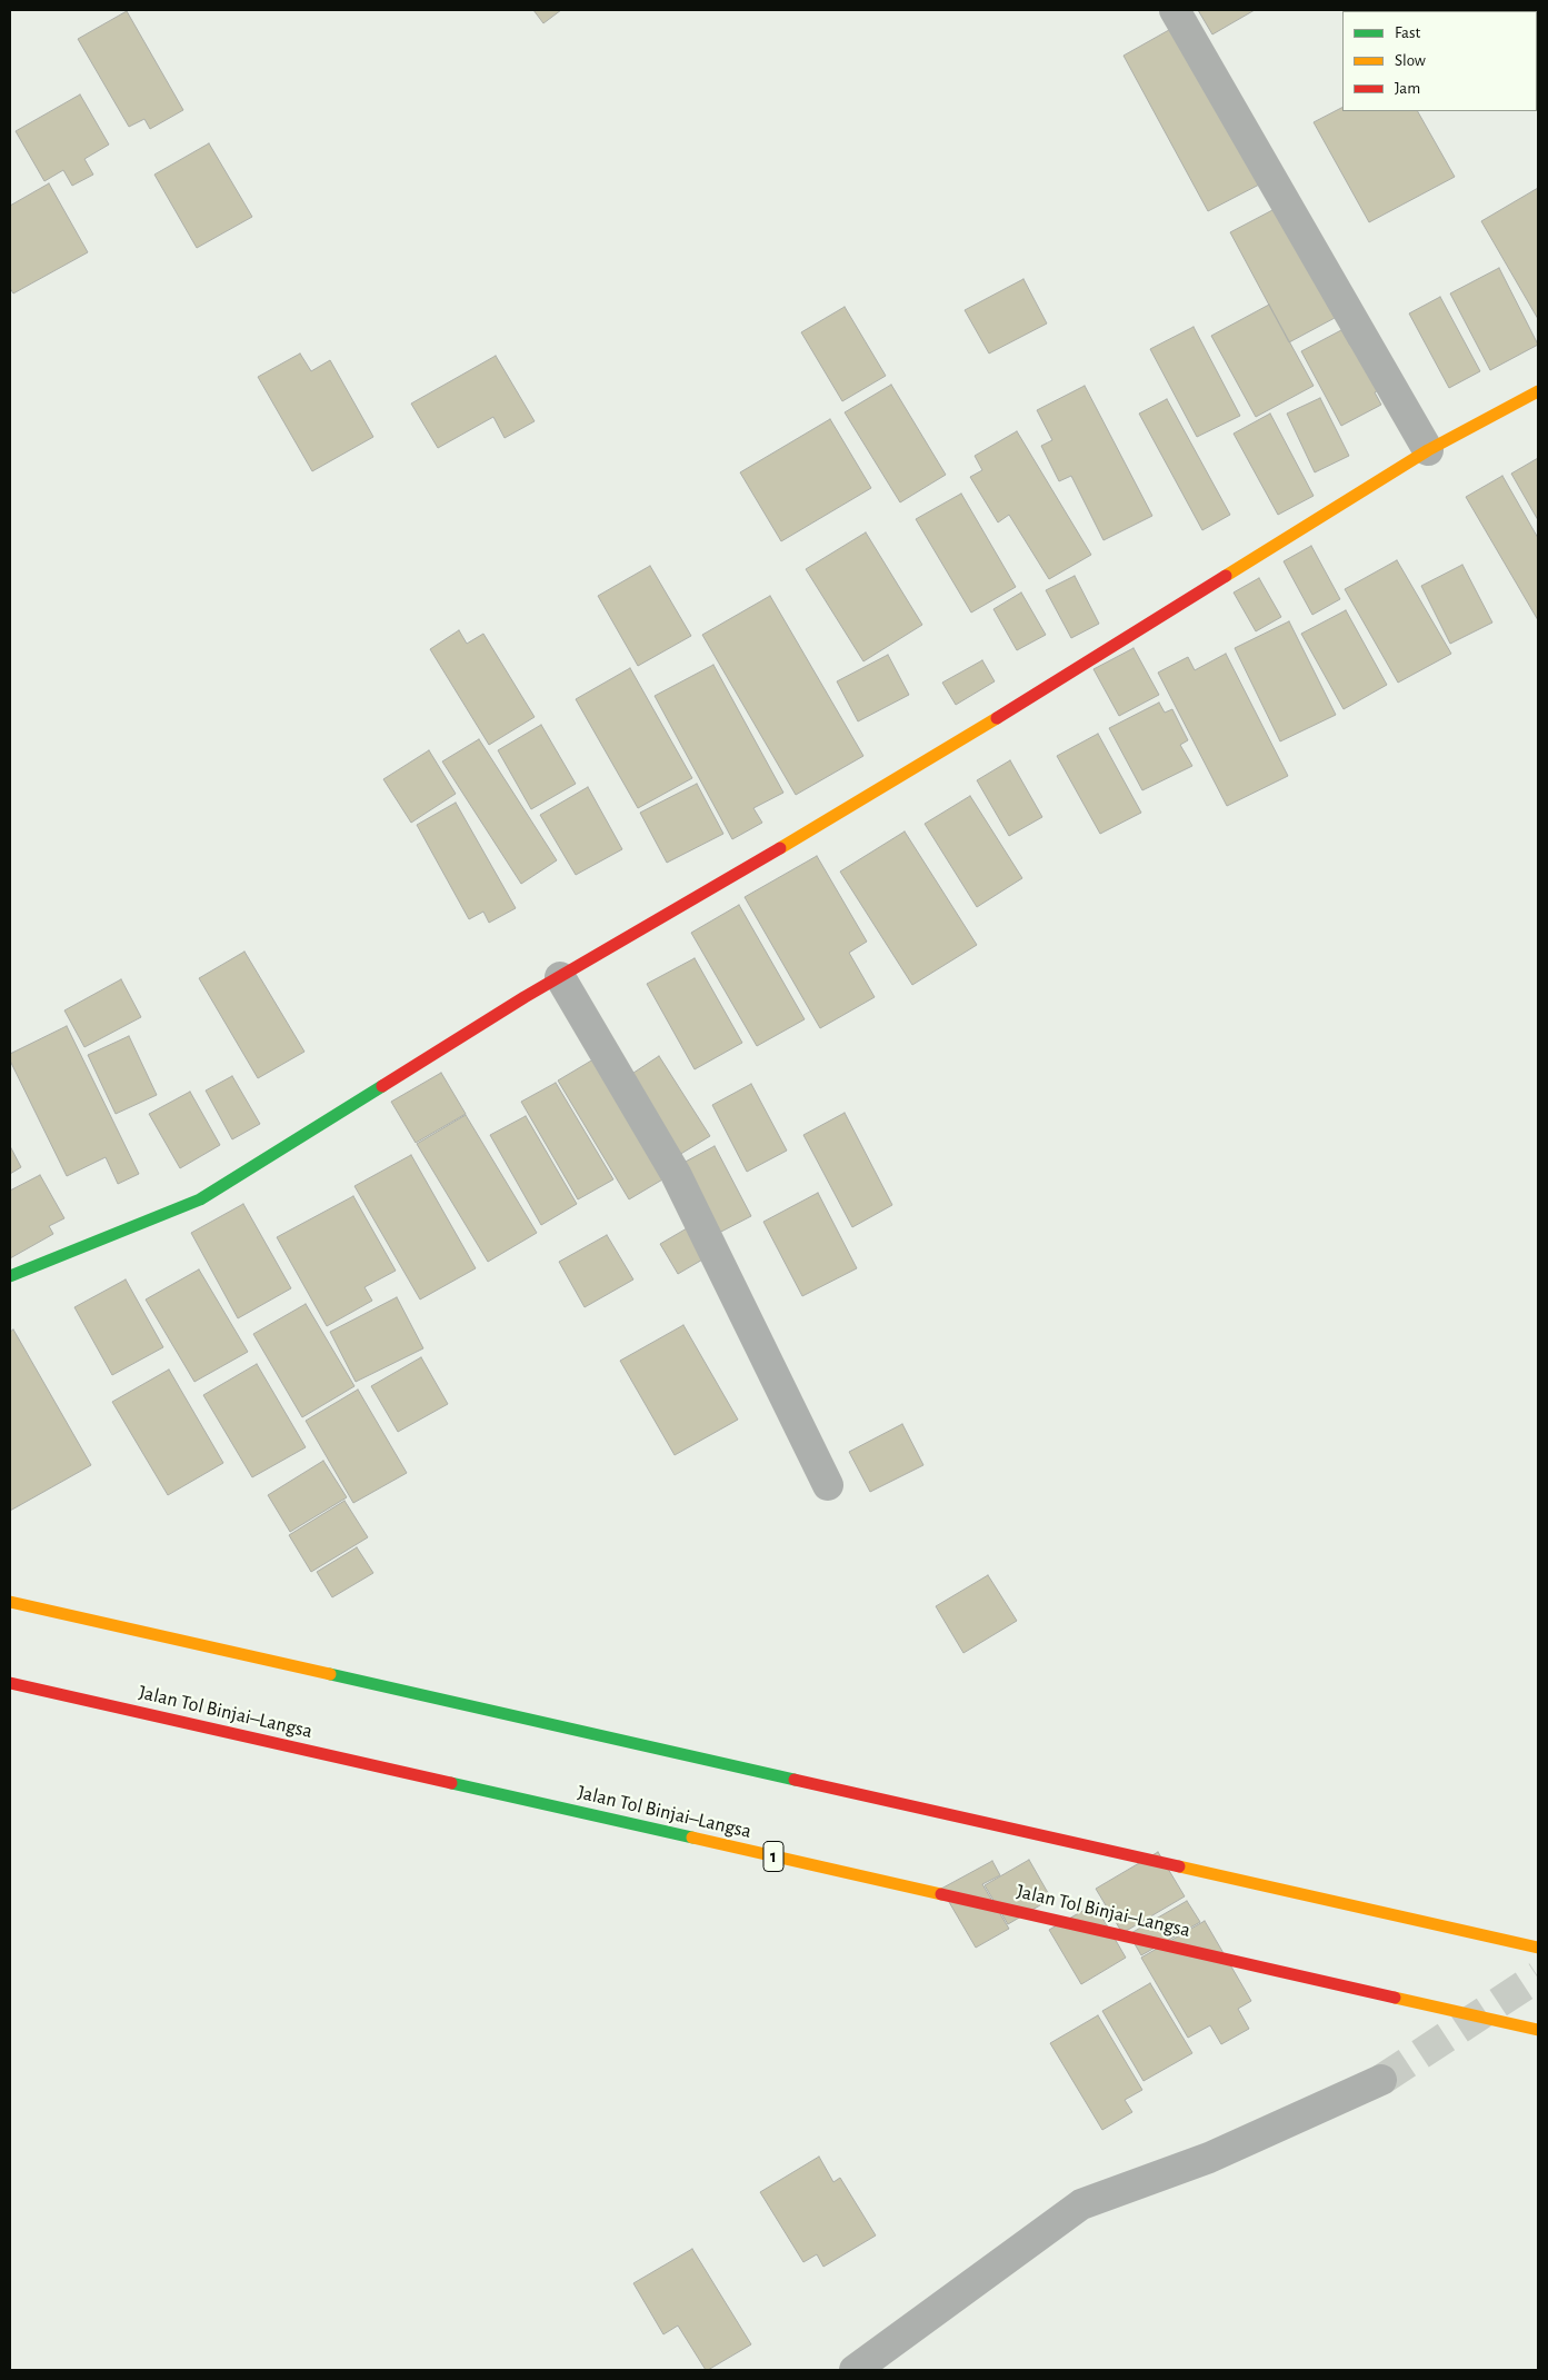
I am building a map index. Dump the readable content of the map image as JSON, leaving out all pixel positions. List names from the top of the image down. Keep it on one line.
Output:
{"streets":{"main road":["Jalan Tol Binjai–Langsa","1"]},"legend":["Fast","Slow","Jam"]}
